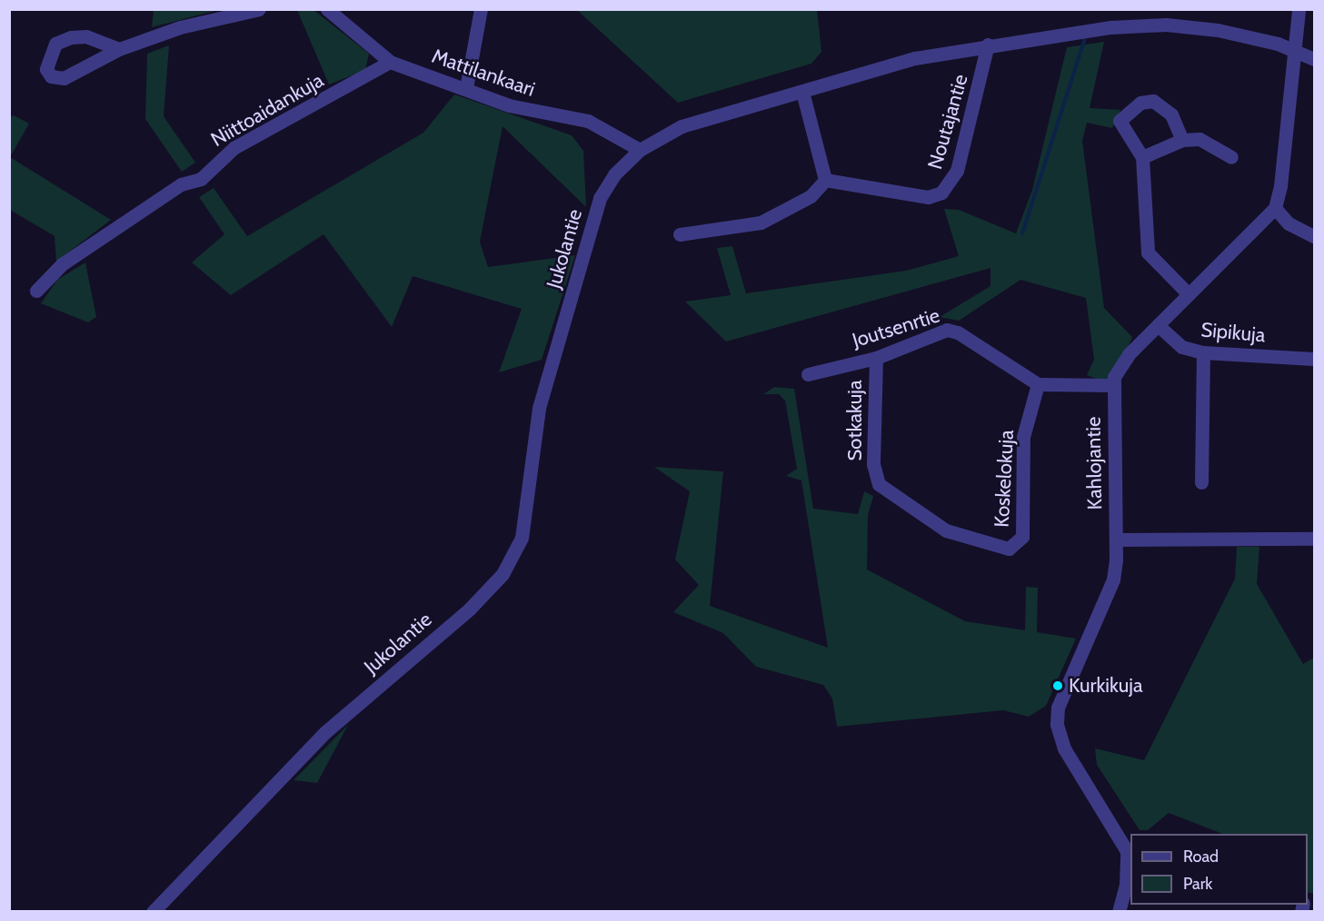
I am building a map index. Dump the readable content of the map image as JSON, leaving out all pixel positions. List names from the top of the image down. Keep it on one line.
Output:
{"streets":{"street":["Mattilankaari","Niittoaidankuja","Noutajantie","Jukolantie","Joutsenrtie","Sipikuja","Sotkakuja","Kahlojantie","Koskelokuja"]},"crossings":[["Mattilankaari","Niittoaidankuja"],["Mattilankaari","Jukolantie"],["Noutajantie","Jukolantie"],["Joutsenrtie","Sotkakuja"],["Joutsenrtie","Koskelokuja"],["Sipikuja","Kahlojantie"],["Sotkakuja","Koskelokuja"]],"places":["Kurkikuja"],"legend":["Road","Park"]}
